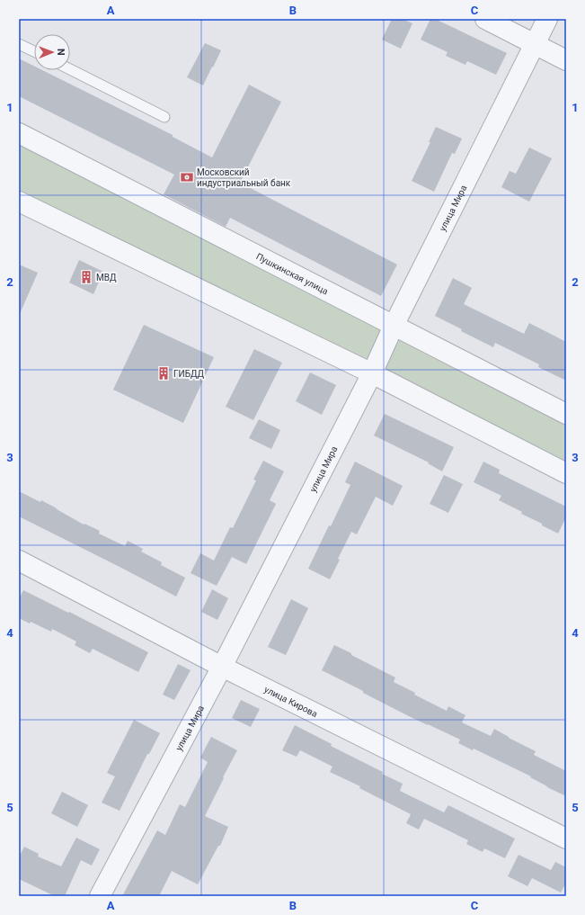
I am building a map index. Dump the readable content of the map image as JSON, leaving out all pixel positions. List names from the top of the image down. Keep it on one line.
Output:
{"streets":{"street":["улица Мира","Пушкинская улица","улица Кирова"]},"crossings":[["улица Мира","Пушкинская улица"],["улица Мира","улица Кирова"]],"places":{"bank":["Московский индустриальный банк"],"building":["МВД","ГИБДД"]},"north":"right","grid":{"columns":["A","B","C"],"rows":["1","2","3","4","5"]}}
